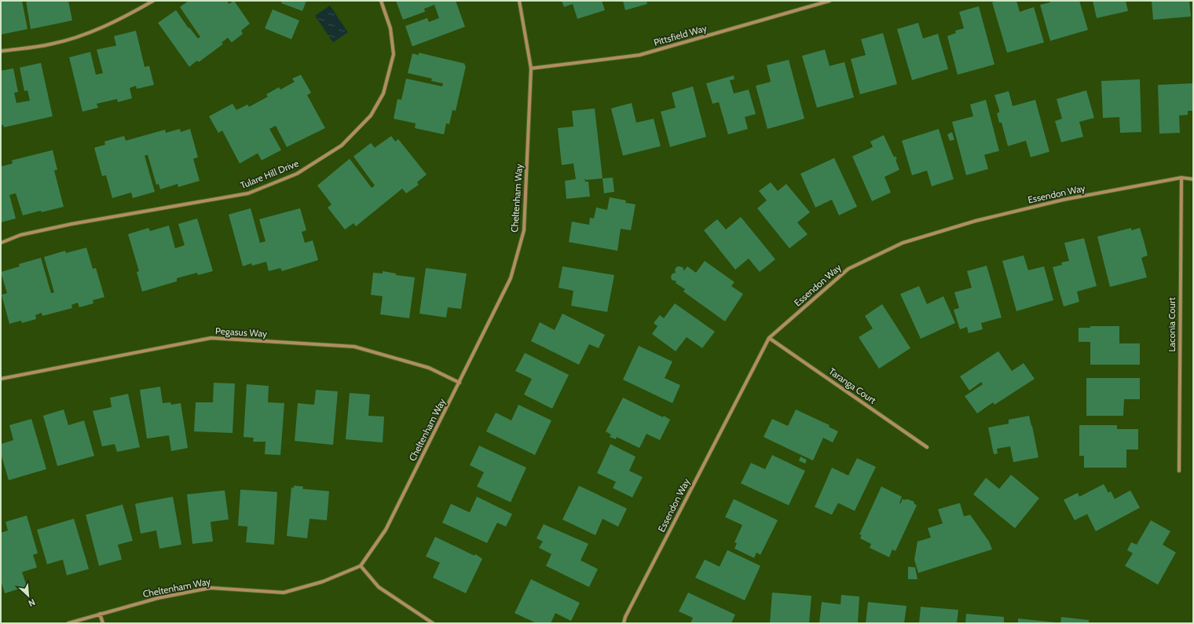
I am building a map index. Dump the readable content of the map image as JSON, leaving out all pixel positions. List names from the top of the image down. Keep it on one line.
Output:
{"streets":{"street":["Pittsfield Way","Tulare Hill Drive","Essendon Way","Cheltenham Way","Laconia Court","Pegasus Way","Taranga Court"]},"crossings":[["Pittsfield Way","Cheltenham Way"],["Essendon Way","Laconia Court"],["Essendon Way","Taranga Court"],["Cheltenham Way","Pegasus Way"]],"north":"bottom right"}
